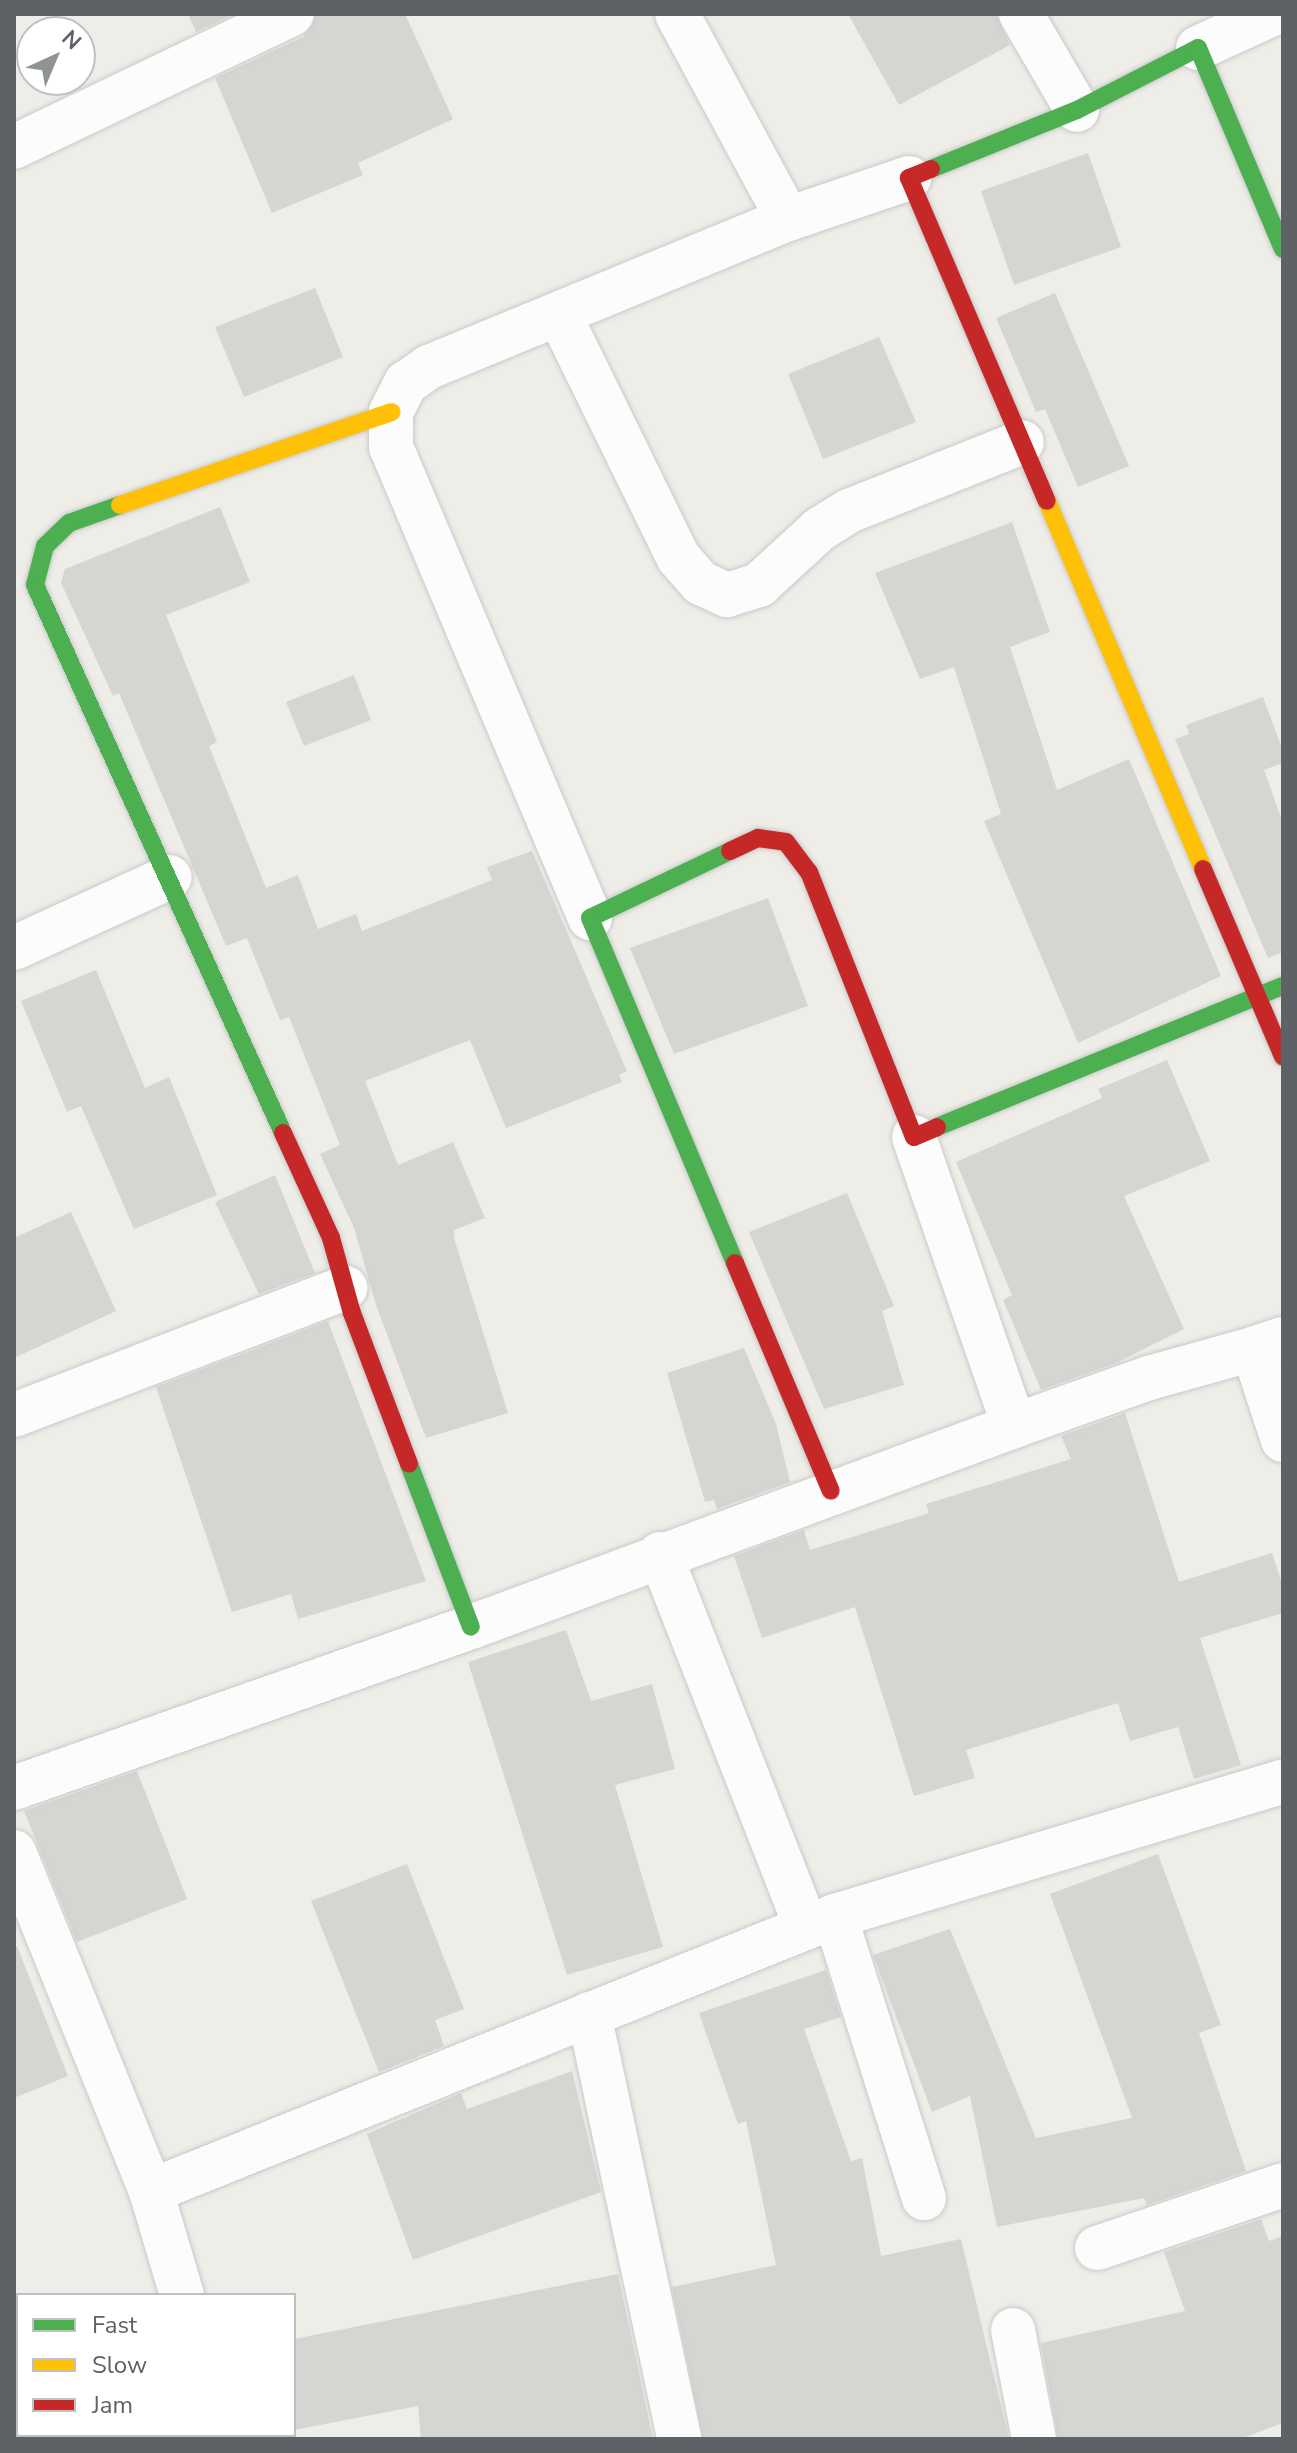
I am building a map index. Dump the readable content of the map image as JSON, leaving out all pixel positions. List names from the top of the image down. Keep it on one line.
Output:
{"legend":["Fast","Slow","Jam"],"north":"top right"}
